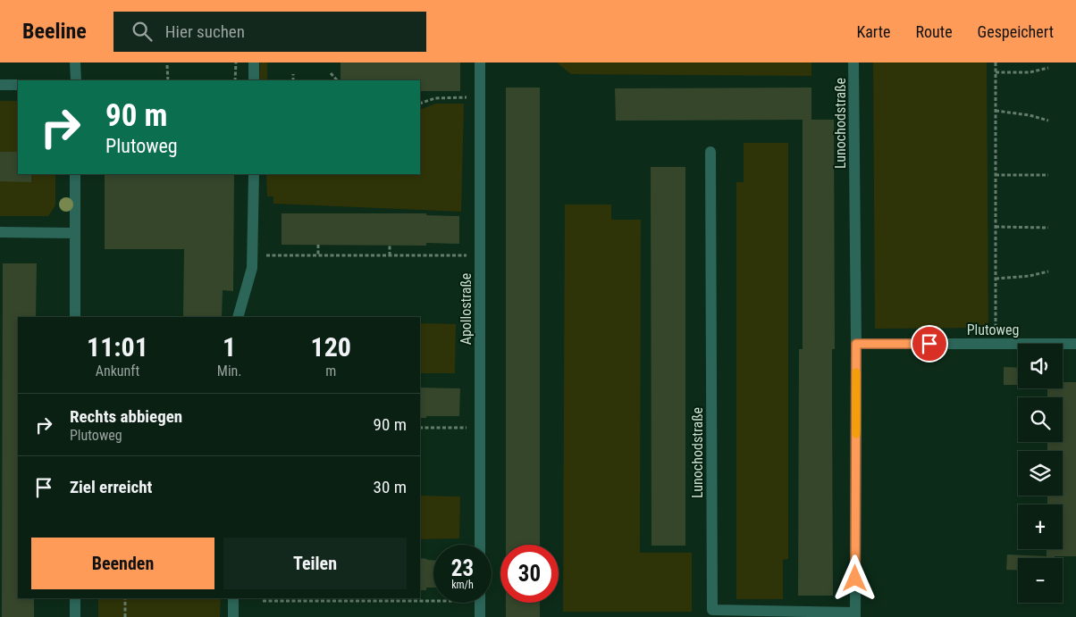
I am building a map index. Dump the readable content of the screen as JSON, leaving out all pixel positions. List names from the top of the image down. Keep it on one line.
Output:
{"streets":{"street":["Lunochodstraße","Apollostraße","Plutoweg"]},"crossings":[["Lunochodstraße","Plutoweg"]],"page":{"header":"Beeline","search":"Hier suchen","nav":["Karte","Route","Gespeichert"],"turn":["90 m","Plutoweg"],"eta":["11:01","Ankunft","1","Min.","120","m"],"map_buttons":["+","−"],"list":[{"name":"Rechts abbiegen","note":"Plutoweg","value":"90 m"},{"name":"Ziel erreicht","value":"30 m"}],"buttons":["Beenden","Teilen"],"speed":"23 km/h","limit":"30"}}
